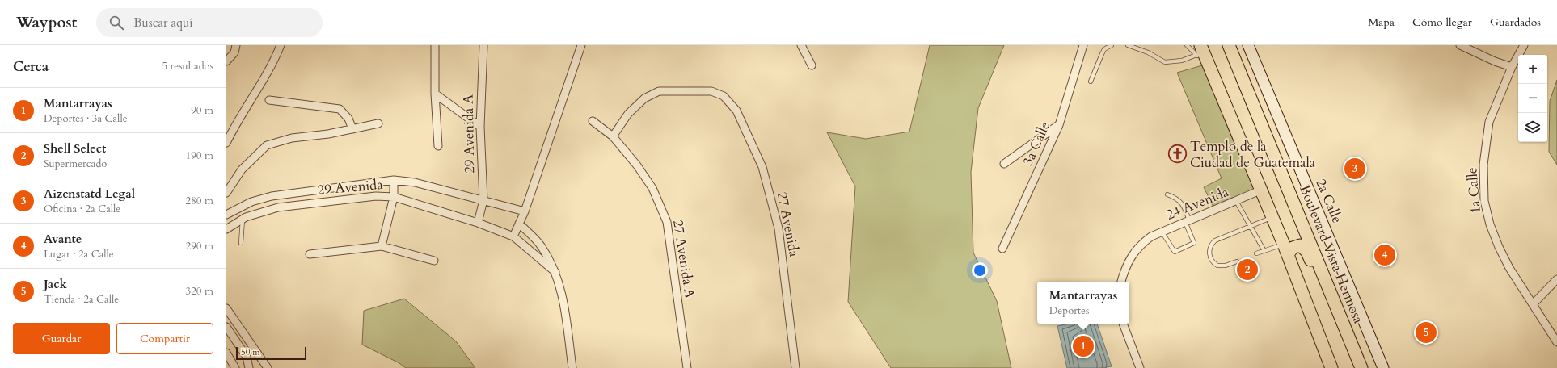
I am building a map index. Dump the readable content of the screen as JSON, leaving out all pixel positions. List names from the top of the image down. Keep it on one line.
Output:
{"streets":{"main road":["Boulevard Vista Hermosa"],"street":["29 Avenida A","3a Calle","29 Avenida","1a Calle","2a Calle","24 Avenida","27 Avenida","27 Avenida A"]},"crossings":[["29 Avenida A","29 Avenida"],["27 Avenida","27 Avenida A"]],"places":{"church":["Templo de la Ciudad de Guatemala"]},"scale_bar":"50 m","page":{"header":"Waypost","search":"Buscar aquí","nav":["Mapa","Cómo llegar","Guardados"],"heading":["Cerca","5 resultados"],"map_buttons":["+","−"],"list":[{"mark":"1","name":"Mantarrayas","note":"Deportes · 3a Calle","value":"90 m"},{"mark":"2","name":"Shell Select","note":"Supermercado","value":"190 m"},{"mark":"3","name":"Aizenstatd Legal","note":"Oficina · 2a Calle","value":"280 m"},{"mark":"4","name":"Avante","note":"Lugar · 2a Calle","value":"290 m"},{"mark":"5","name":"Jack","note":"Tienda · 2a Calle","value":"320 m"}],"pins":["3","4","2","5","1"],"popup":["Mantarrayas","Deportes"],"buttons":["Guardar","Compartir"],"scale":"50 m"}}
